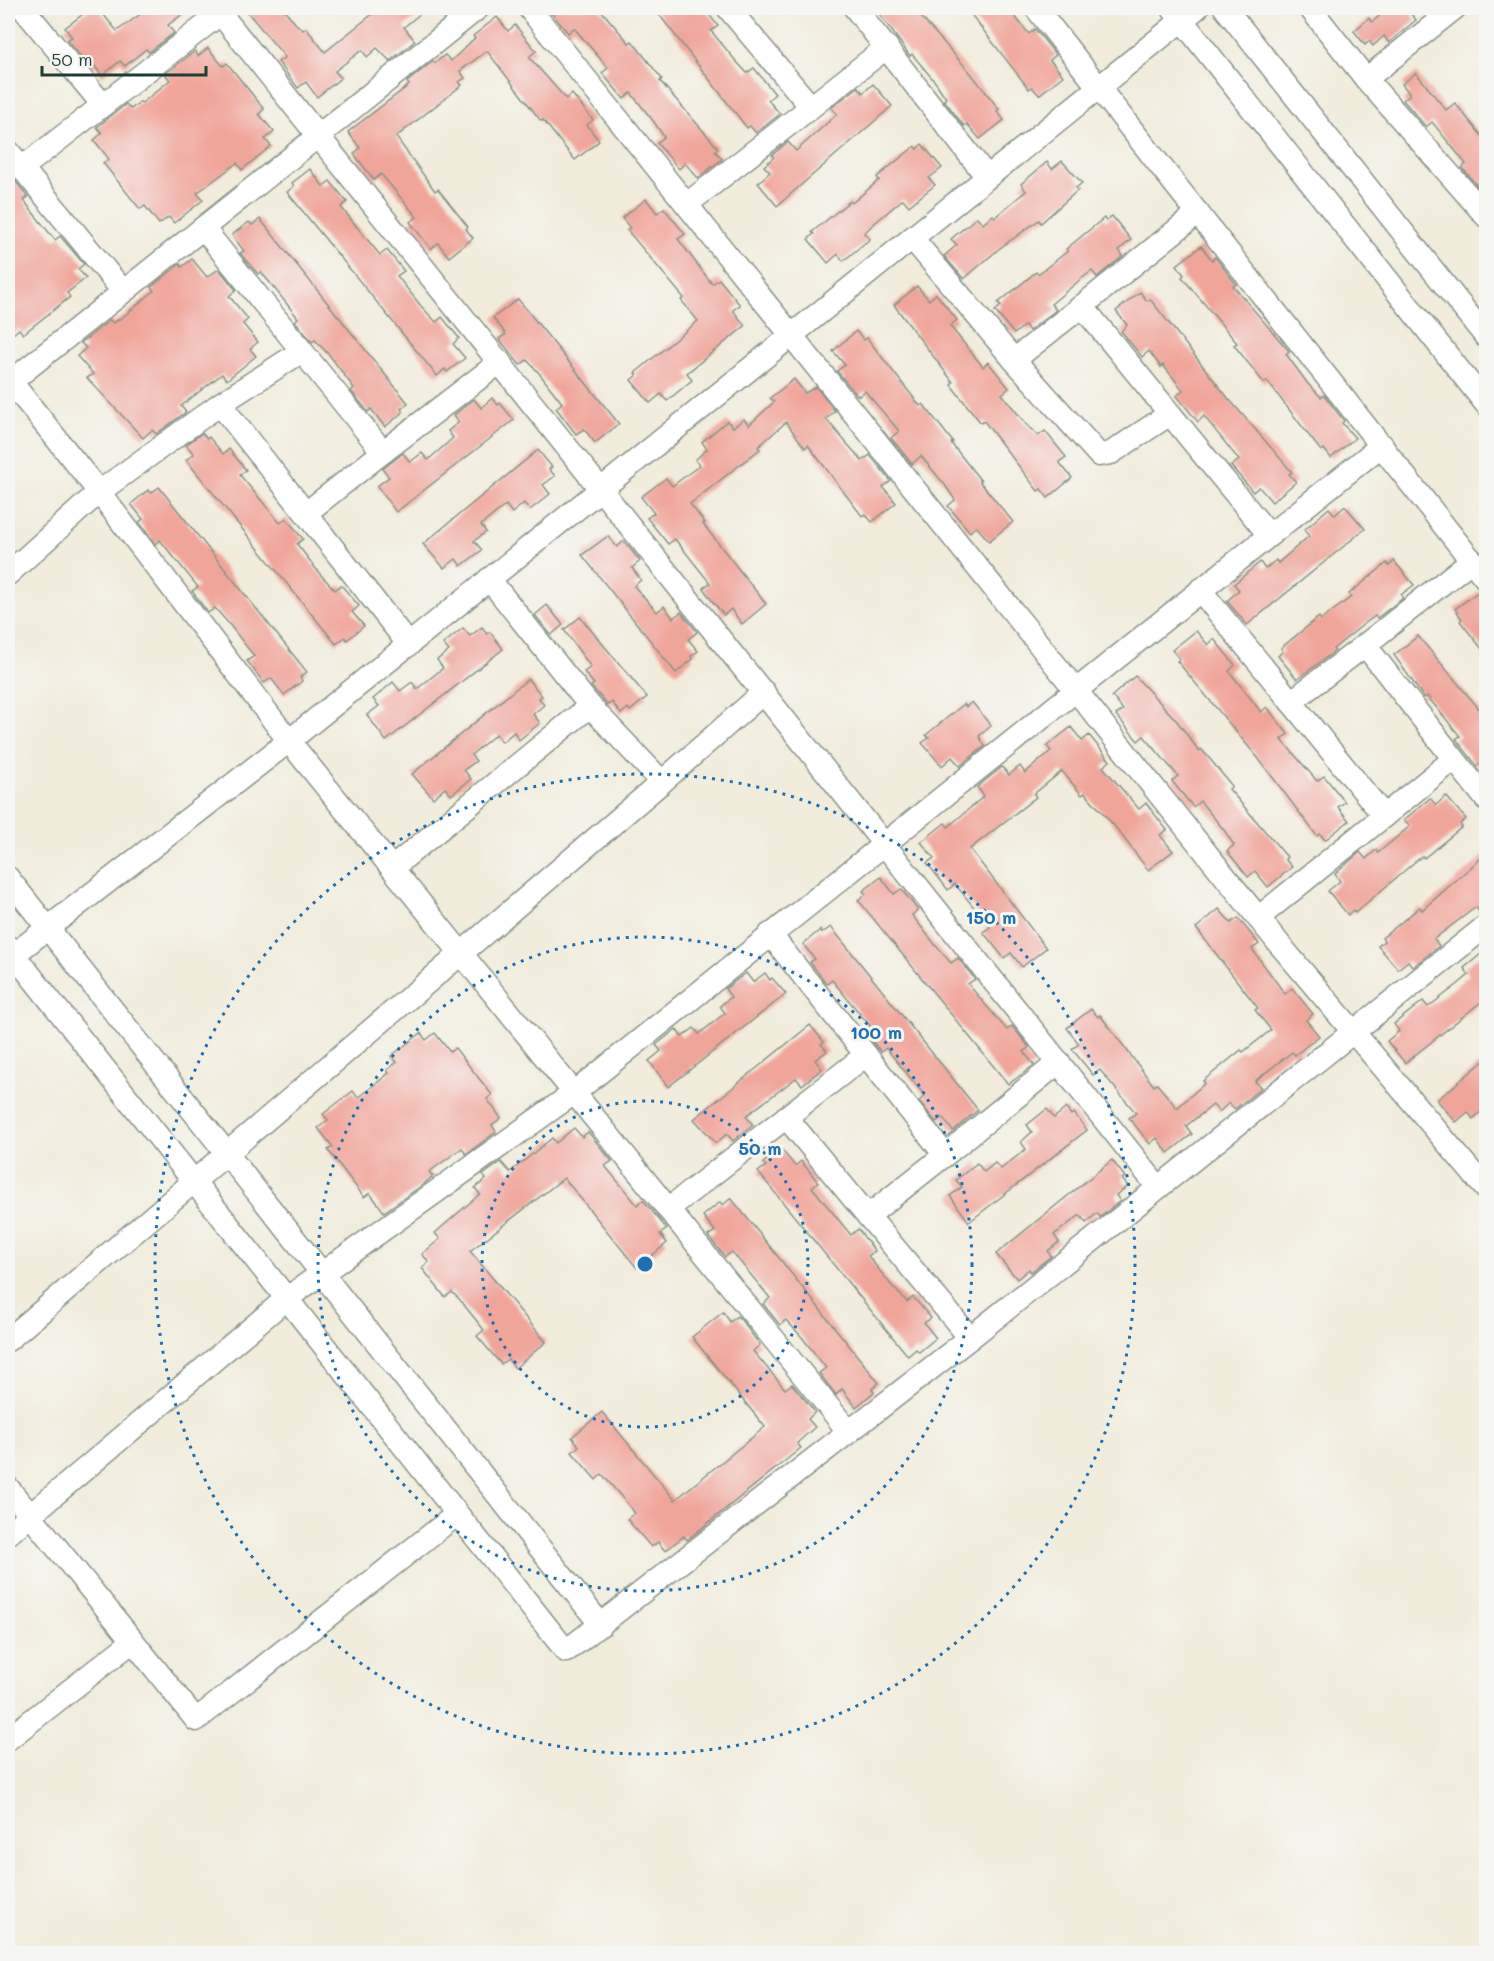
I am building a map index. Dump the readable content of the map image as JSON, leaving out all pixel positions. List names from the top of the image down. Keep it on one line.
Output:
{"scale_bar":"50 m","rings":["150 m","100 m","50 m"]}
